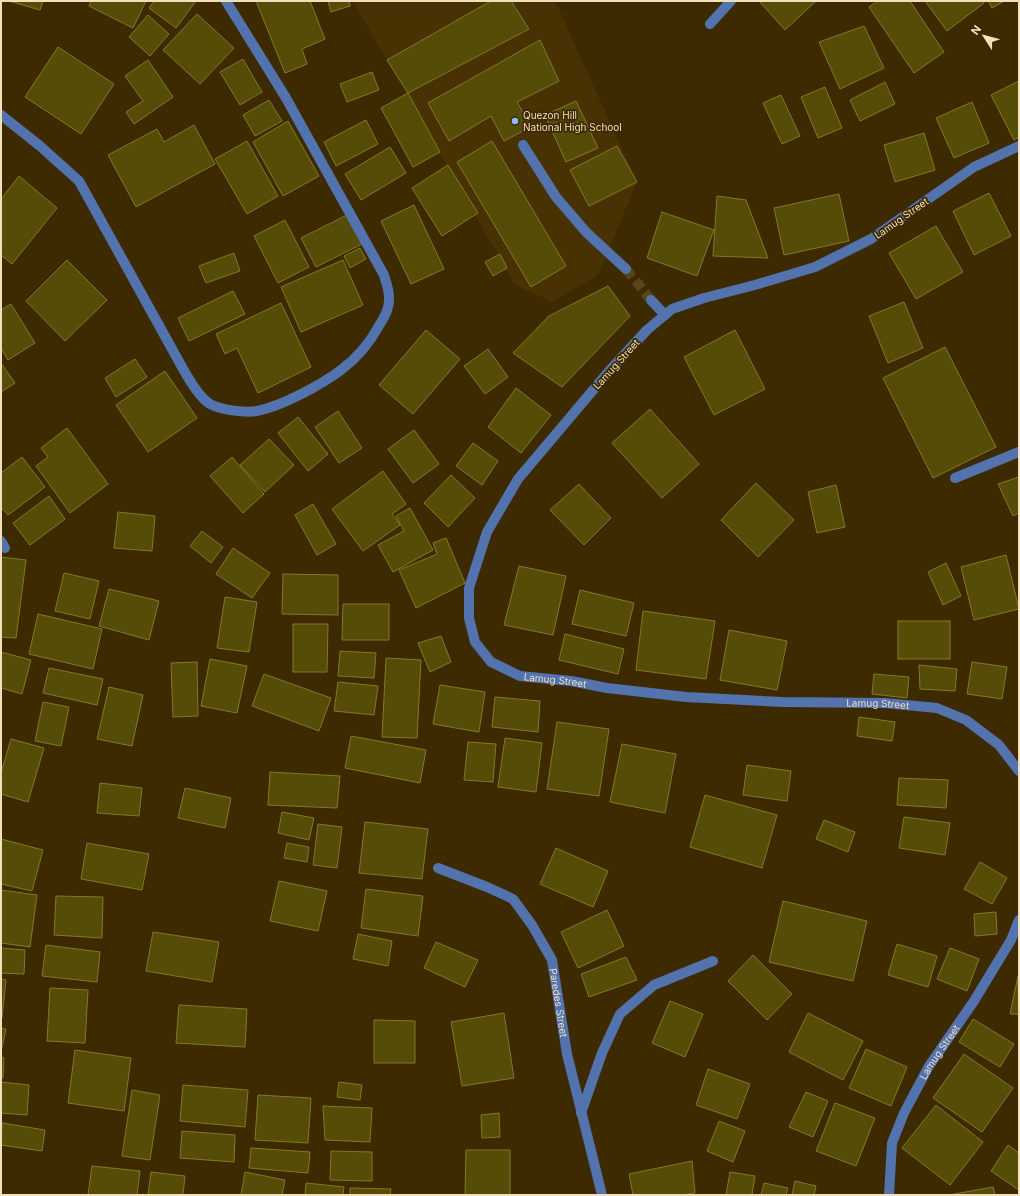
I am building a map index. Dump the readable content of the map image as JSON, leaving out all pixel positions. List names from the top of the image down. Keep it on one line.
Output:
{"streets":{"street":["Lamug Street","Paredes Street"]},"places":["Quezon Hill National High School"],"north":"top left"}
